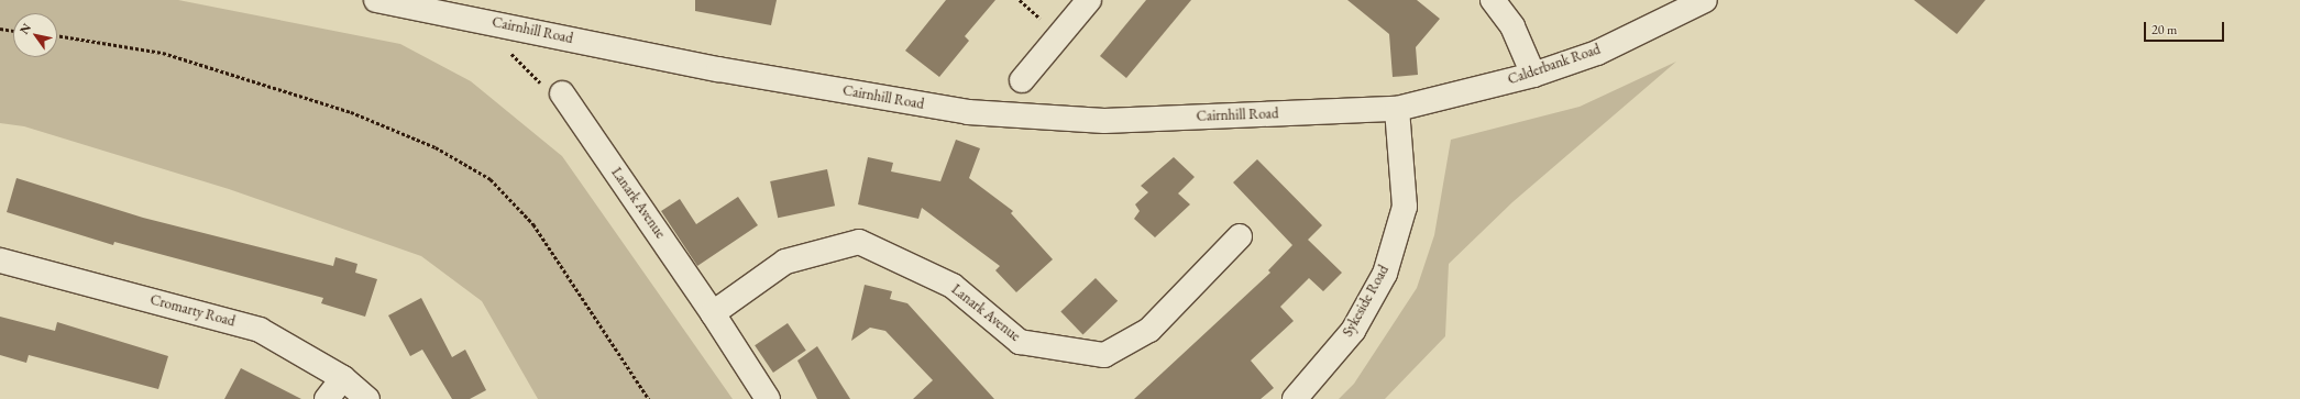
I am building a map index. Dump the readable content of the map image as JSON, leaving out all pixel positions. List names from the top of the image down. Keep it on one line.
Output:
{"streets":{"street":["Cairnhill Road","Calderbank Road","Lanark Avenue","Sykeside Road","Cromarty Road"]},"crossings":[["Cairnhill Road","Calderbank Road"],["Cairnhill Road","Sykeside Road"],["Calderbank Road","Sykeside Road"]],"scale_bar":"20 m","north":"top left"}
